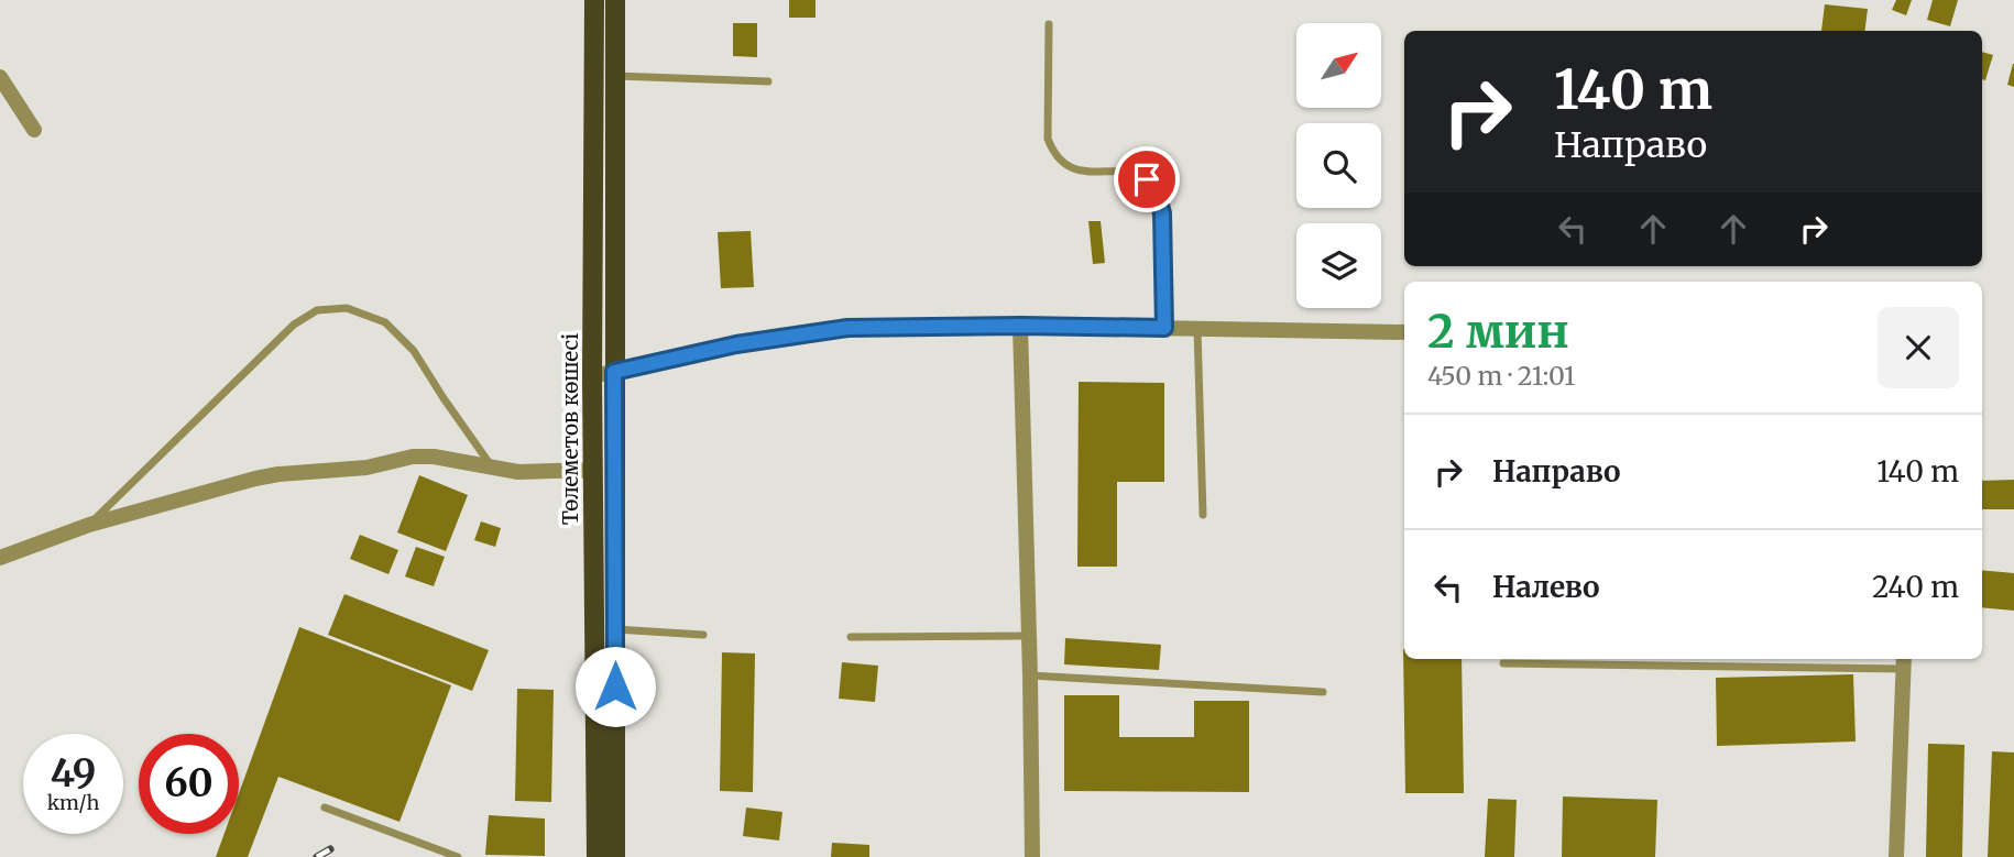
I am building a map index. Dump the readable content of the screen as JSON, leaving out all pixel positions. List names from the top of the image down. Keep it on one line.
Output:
{"streets":{"main road":["Төлеметов көшесі"]},"north":"top right","page":{"turn":["140 m","Направо"],"heading":["2 мин","450 m · 21:01"],"list":[{"name":"Направо","value":"140 m"},{"name":"Налево","value":"240 m"}],"speed":"49 km/h","limit":"60"}}
